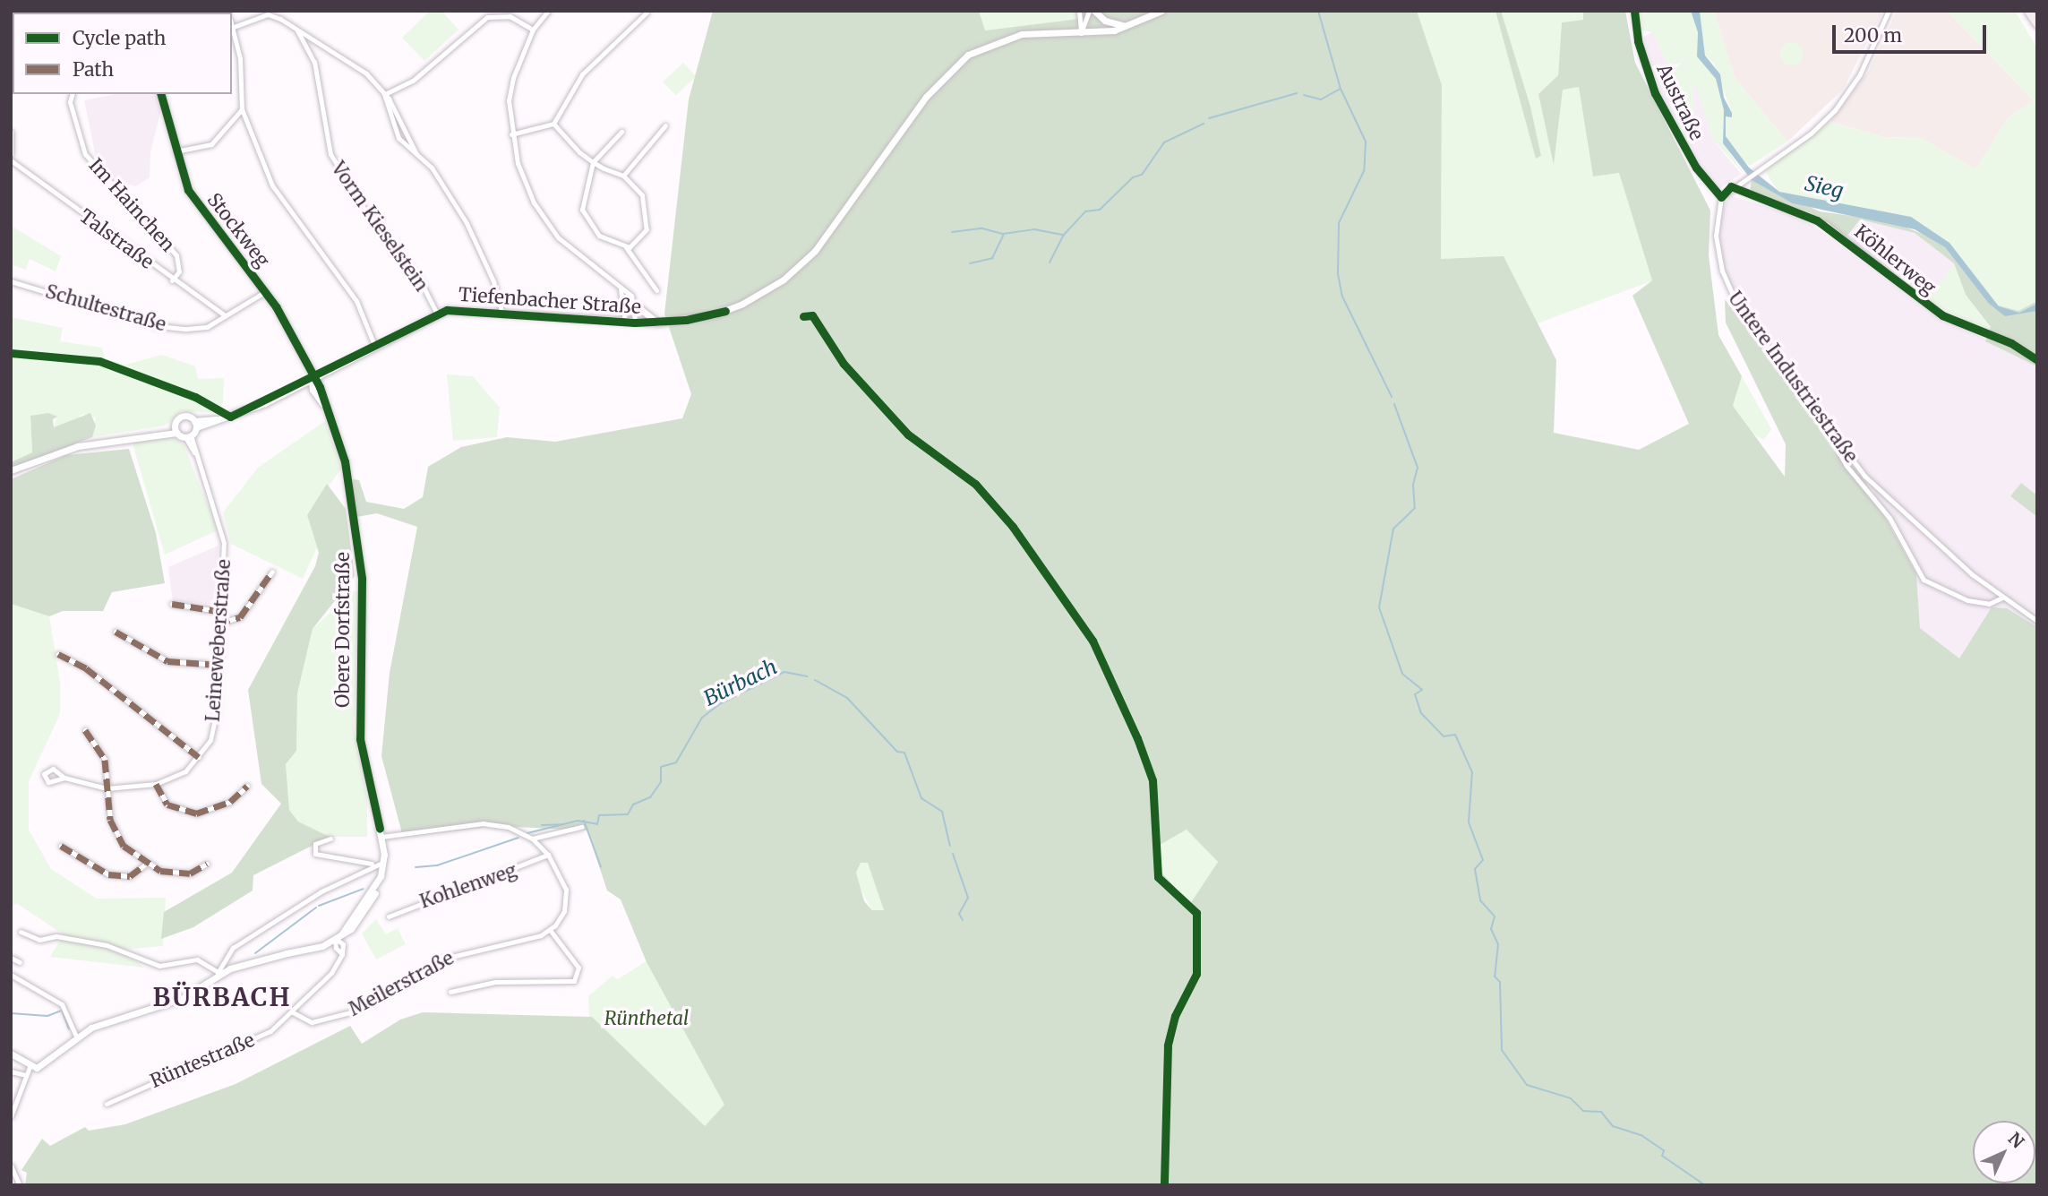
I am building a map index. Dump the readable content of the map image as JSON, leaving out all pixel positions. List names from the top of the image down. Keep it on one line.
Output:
{"streets":{"street":["Austraße","Im Hainchen","Vorm Kieselstein","Stockweg","Talstraße","Köhlerweg","Tiefenbacher Straße","Schultestraße","Untere Industriestraße","Obere Dorfstraße","Leineweberstraße","Kohlenweg","Meilerstraße","Rüntestraße"]},"crossings":[["Austraße","Untere Industriestraße"],["Im Hainchen","Talstraße"],["Vorm Kieselstein","Tiefenbacher Straße"],["Stockweg","Tiefenbacher Straße"],["Stockweg","Schultestraße"],["Stockweg","Obere Dorfstraße"],["Talstraße","Schultestraße"],["Tiefenbacher Straße","Obere Dorfstraße"],["Obere Dorfstraße","Rüntestraße"],["Meilerstraße","Rüntestraße"]],"districts":["BÜRBACH"],"water":["Sieg","Bürbach"],"parks":["Rünthetal"],"legend":["Cycle path","Path"],"scale_bar":"200 m","north":"top right"}
